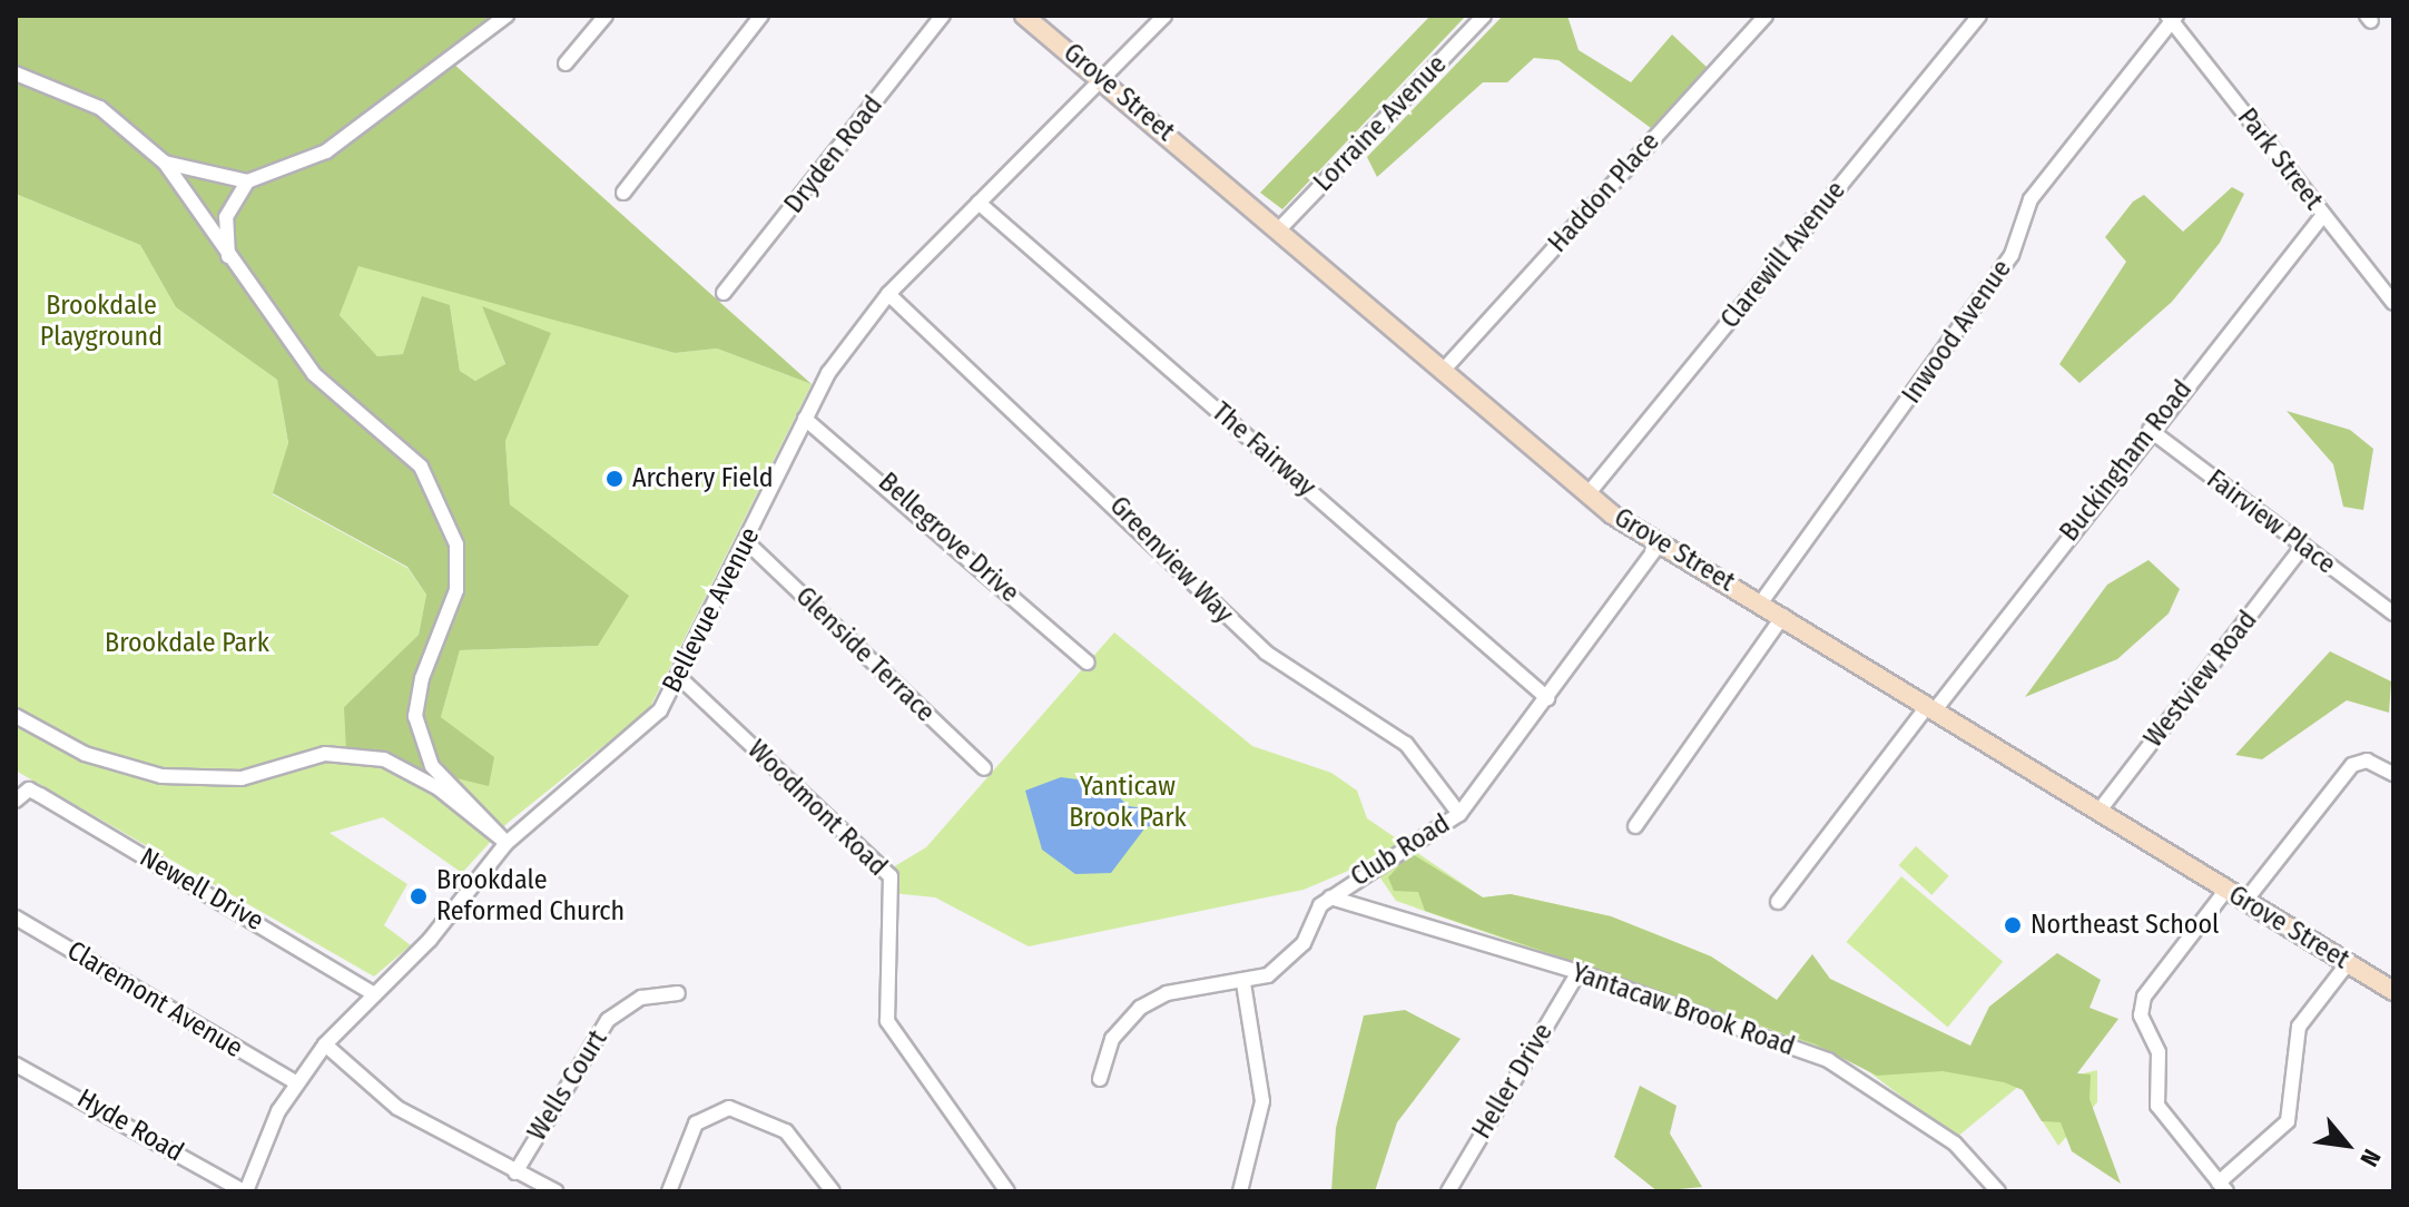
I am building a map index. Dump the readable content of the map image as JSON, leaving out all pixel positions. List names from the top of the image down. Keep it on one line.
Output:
{"streets":{"main road":["Grove Street"],"street":["Lorraine Avenue","Dryden Road","Park Street","Haddon Place","Clarewill Avenue","Inwood Avenue","The Fairway","Buckingham Road","Fairview Place","Bellegrove Drive","Greenview Way","Bellevue Avenue","Glenside Terrace","Westview Road","Woodmont Road","Club Road","Newell Drive","Claremont Avenue","Yantacaw Brook Road","Heller Drive","Wells Court","Hyde Road"]},"crossings":[["Grove Street","Lorraine Avenue"],["Grove Street","Haddon Place"],["Grove Street","Clarewill Avenue"],["Grove Street","Inwood Avenue"],["Grove Street","Buckingham Road"],["Grove Street","Bellevue Avenue"],["Grove Street","Westview Road"],["Grove Street","Club Road"],["Park Street","Inwood Avenue"],["Park Street","Buckingham Road"],["The Fairway","Bellevue Avenue"],["The Fairway","Club Road"],["Buckingham Road","Fairview Place"],["Fairview Place","Westview Road"],["Bellegrove Drive","Bellevue Avenue"],["Greenview Way","Bellevue Avenue"],["Greenview Way","Club Road"],["Bellevue Avenue","Glenside Terrace"],["Bellevue Avenue","Woodmont Road"],["Bellevue Avenue","Newell Drive"],["Bellevue Avenue","Claremont Avenue"],["Bellevue Avenue","Hyde Road"],["Club Road","Yantacaw Brook Road"],["Yantacaw Brook Road","Heller Drive"]],"parks":["Brookdale Playground","Brookdale Park","Yanticaw Brook Park"],"places":["Archery Field","Brookdale Reformed Church","Northeast School"],"north":"bottom right"}
